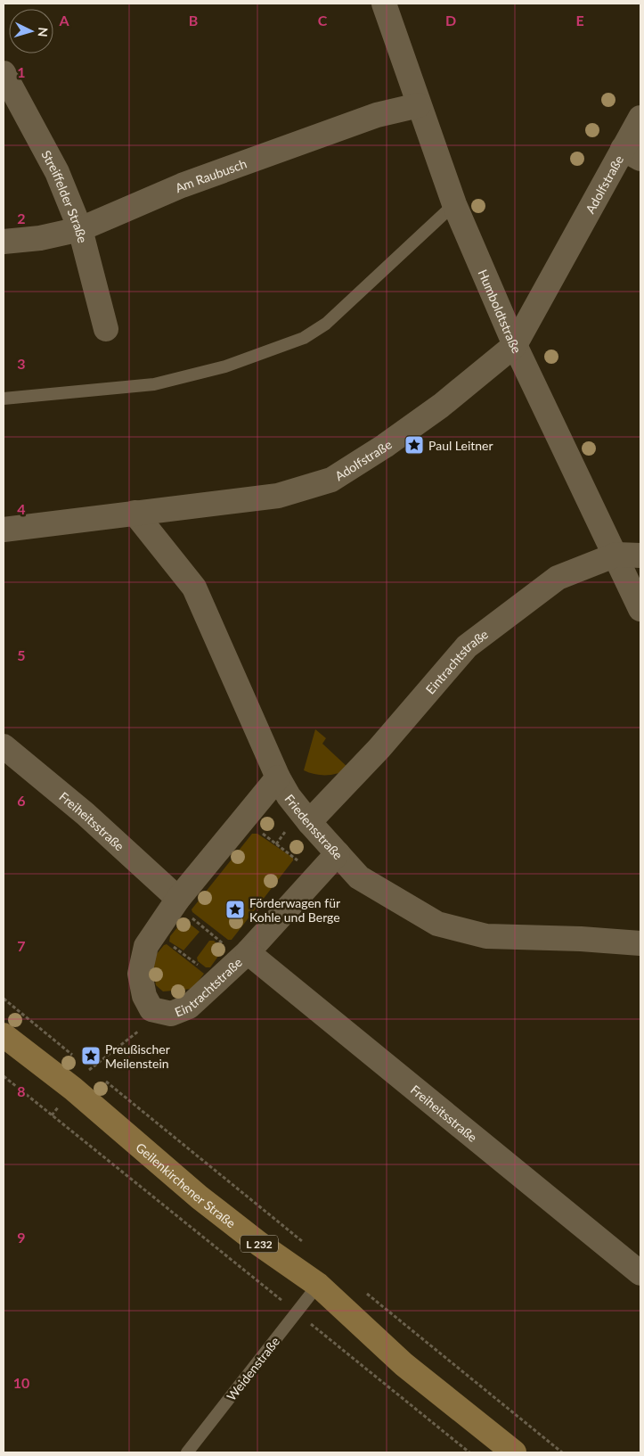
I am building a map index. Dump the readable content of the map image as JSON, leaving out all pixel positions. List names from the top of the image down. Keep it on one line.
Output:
{"streets":{"main road":["Geilenkirchener Straße","L 232"],"street":["Am Raubusch","Adolfstraße","Streiffelder Straße","Humboldtstraße","Eintrachtstraße","Freiheitsstraße","Friedensstraße"],"lane":["Weidenstraße"]},"crossings":[["Am Raubusch","Streiffelder Straße"],["Am Raubusch","Humboldtstraße"],["Adolfstraße","Humboldtstraße"],["Adolfstraße","Friedensstraße"],["Humboldtstraße","Eintrachtstraße"],["Eintrachtstraße","Freiheitsstraße"],["Eintrachtstraße","Friedensstraße"],["Geilenkirchener Straße","Weidenstraße"]],"places":{"place":["Paul Leitner","Förderwagen für Kohle und Berge","Preußischer Meilenstein"]},"north":"right","grid":{"columns":["A","B","C","D","E"],"rows":["1","2","3","4","5","6","7","8","9","10"]}}
